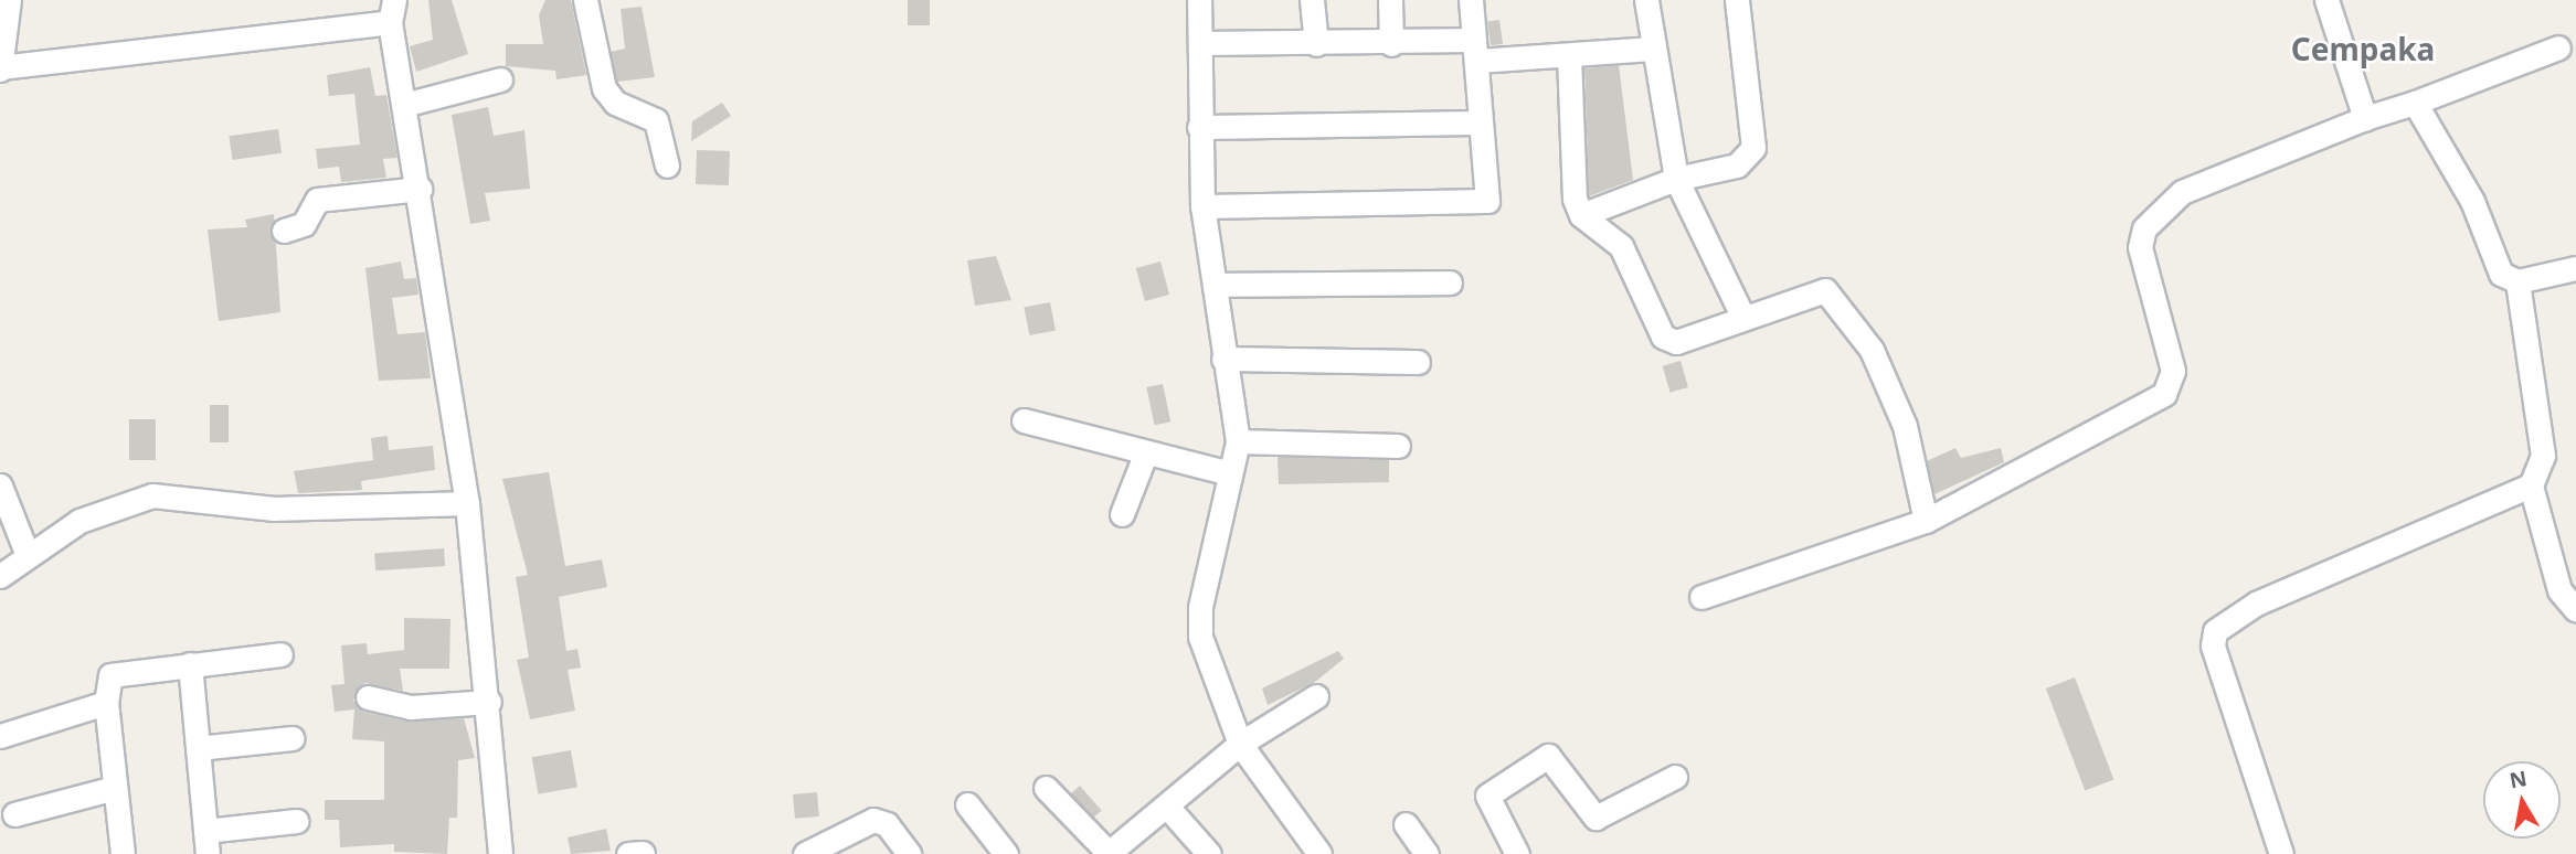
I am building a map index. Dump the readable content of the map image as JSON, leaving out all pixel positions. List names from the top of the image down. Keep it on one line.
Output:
{"districts":["Cempaka"],"north":"top"}
